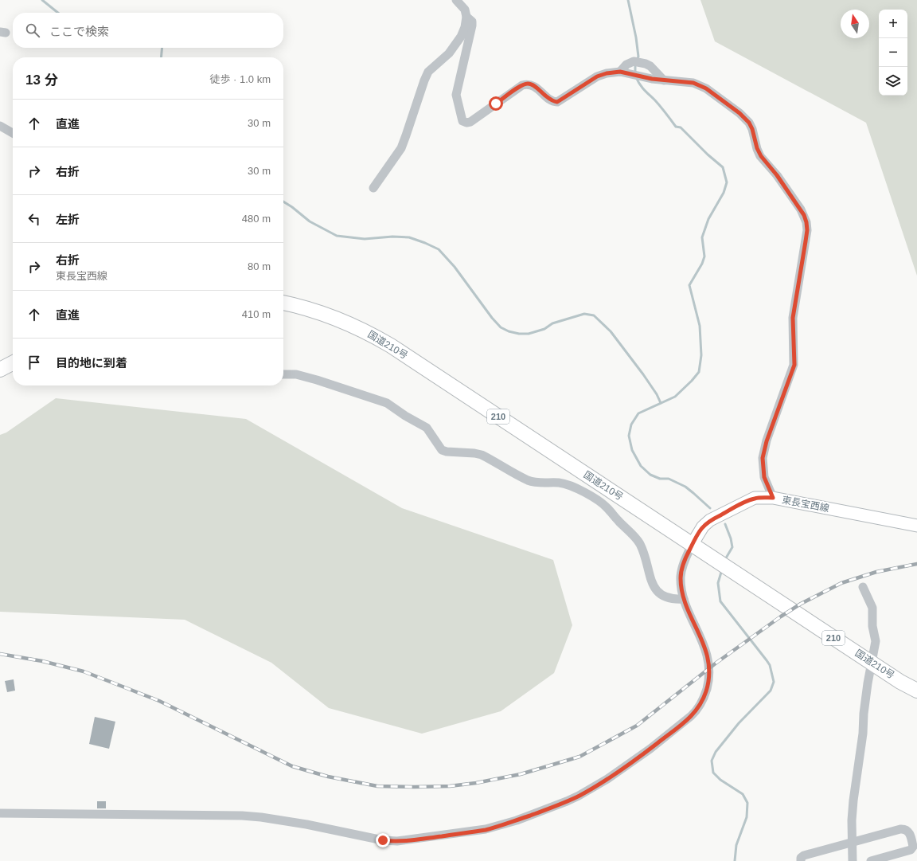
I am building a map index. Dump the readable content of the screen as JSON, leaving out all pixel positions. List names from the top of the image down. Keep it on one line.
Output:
{"streets":{"highway":["国道210号","210"],"main road":["東長宝西線"]},"crossings":[["国道210号","東長宝西線"]],"north":"top","page":{"map_buttons":["+","−"],"search":"ここで検索","heading":["13 分","徒歩 · 1.0 km"],"list":[["直進","30 m"],["右折","30 m"],["左折","480 m"],["右折","東長宝西線","80 m"],["直進","410 m"],"目的地に到着"]}}
